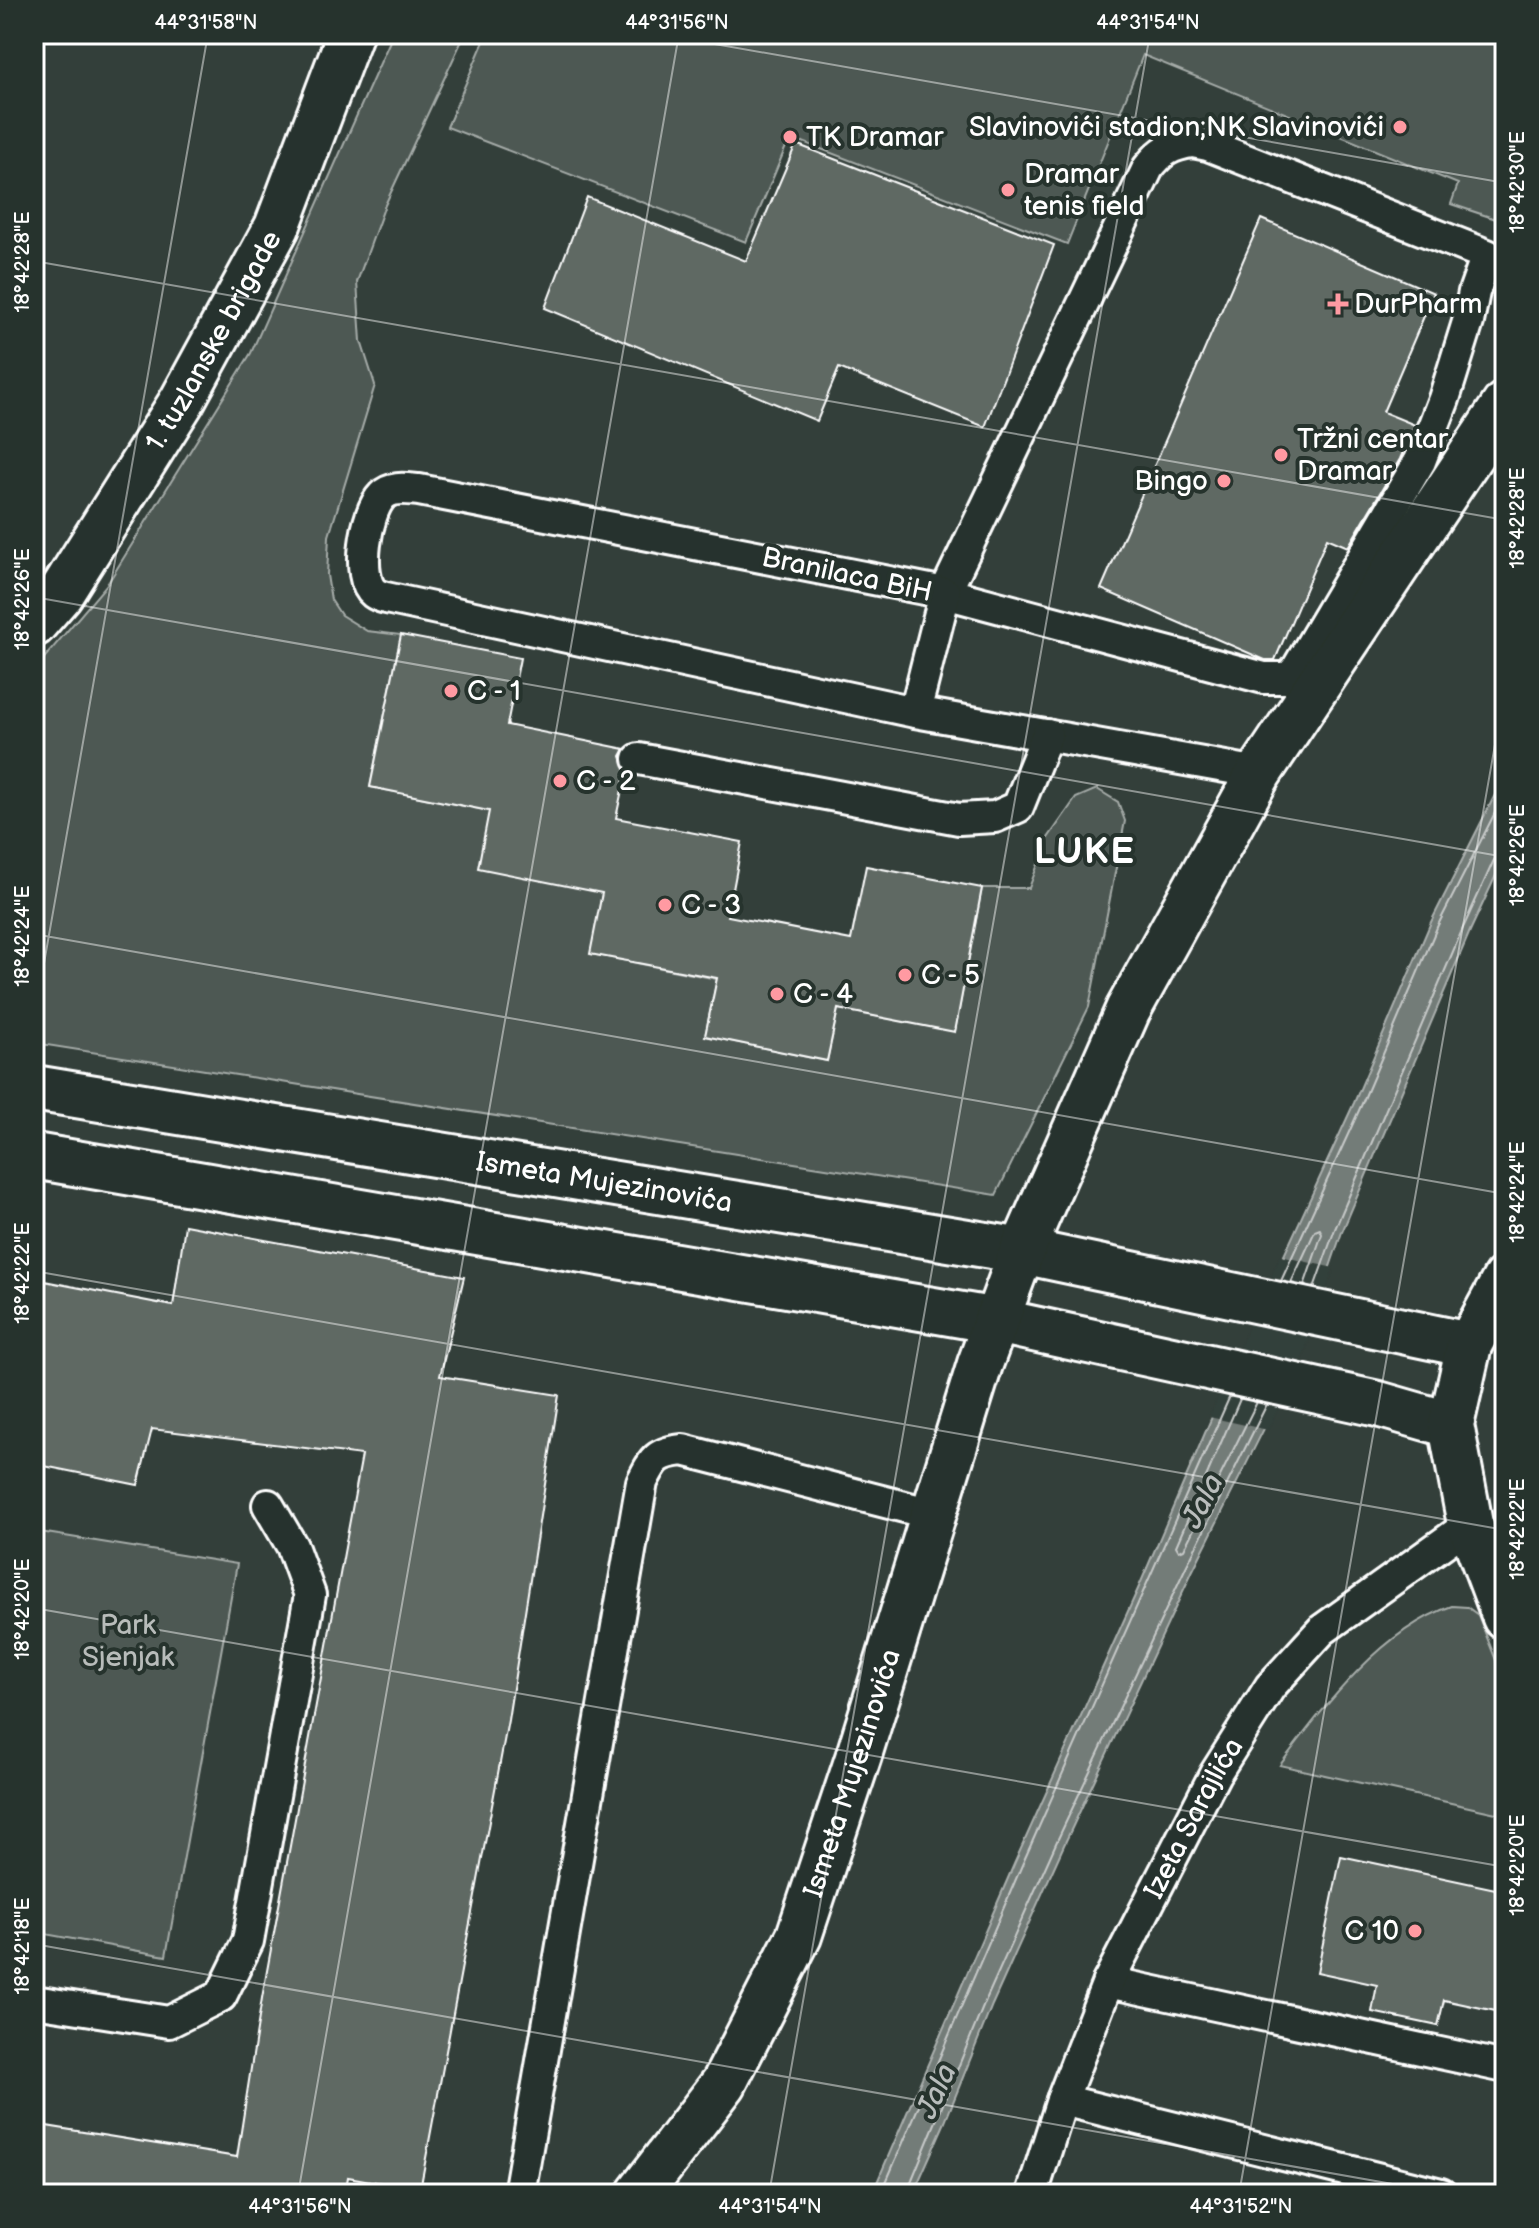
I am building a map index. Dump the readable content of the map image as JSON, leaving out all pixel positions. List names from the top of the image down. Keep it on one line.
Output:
{"streets":{"street":["1. tuzlanske brigade","Ismeta Mujezinovića"],"lane":["Branilaca BiH","Izeta Sarajlića"]},"districts":["LUKE"],"water":["Jala"],"parks":["Park Sjenjak"],"places":{"other":["Slavinovići stadion;NK Slavinovići","TK Dramar","Dramar tenis field","Tržni centar Dramar","Bingo","C - 1","C - 2","C - 3","C - 5","C - 4","C 10"],"health":["DurPharm"]},"coordinates":["44°31'58\"N","44°31'56\"N","44°31'54\"N","18°42'30\"E","18°42'28\"E","18°42'26\"E","18°42'24\"E","18°42'22\"E","18°42'20\"E","18°42'18\"E","44°31'52\"N"]}
